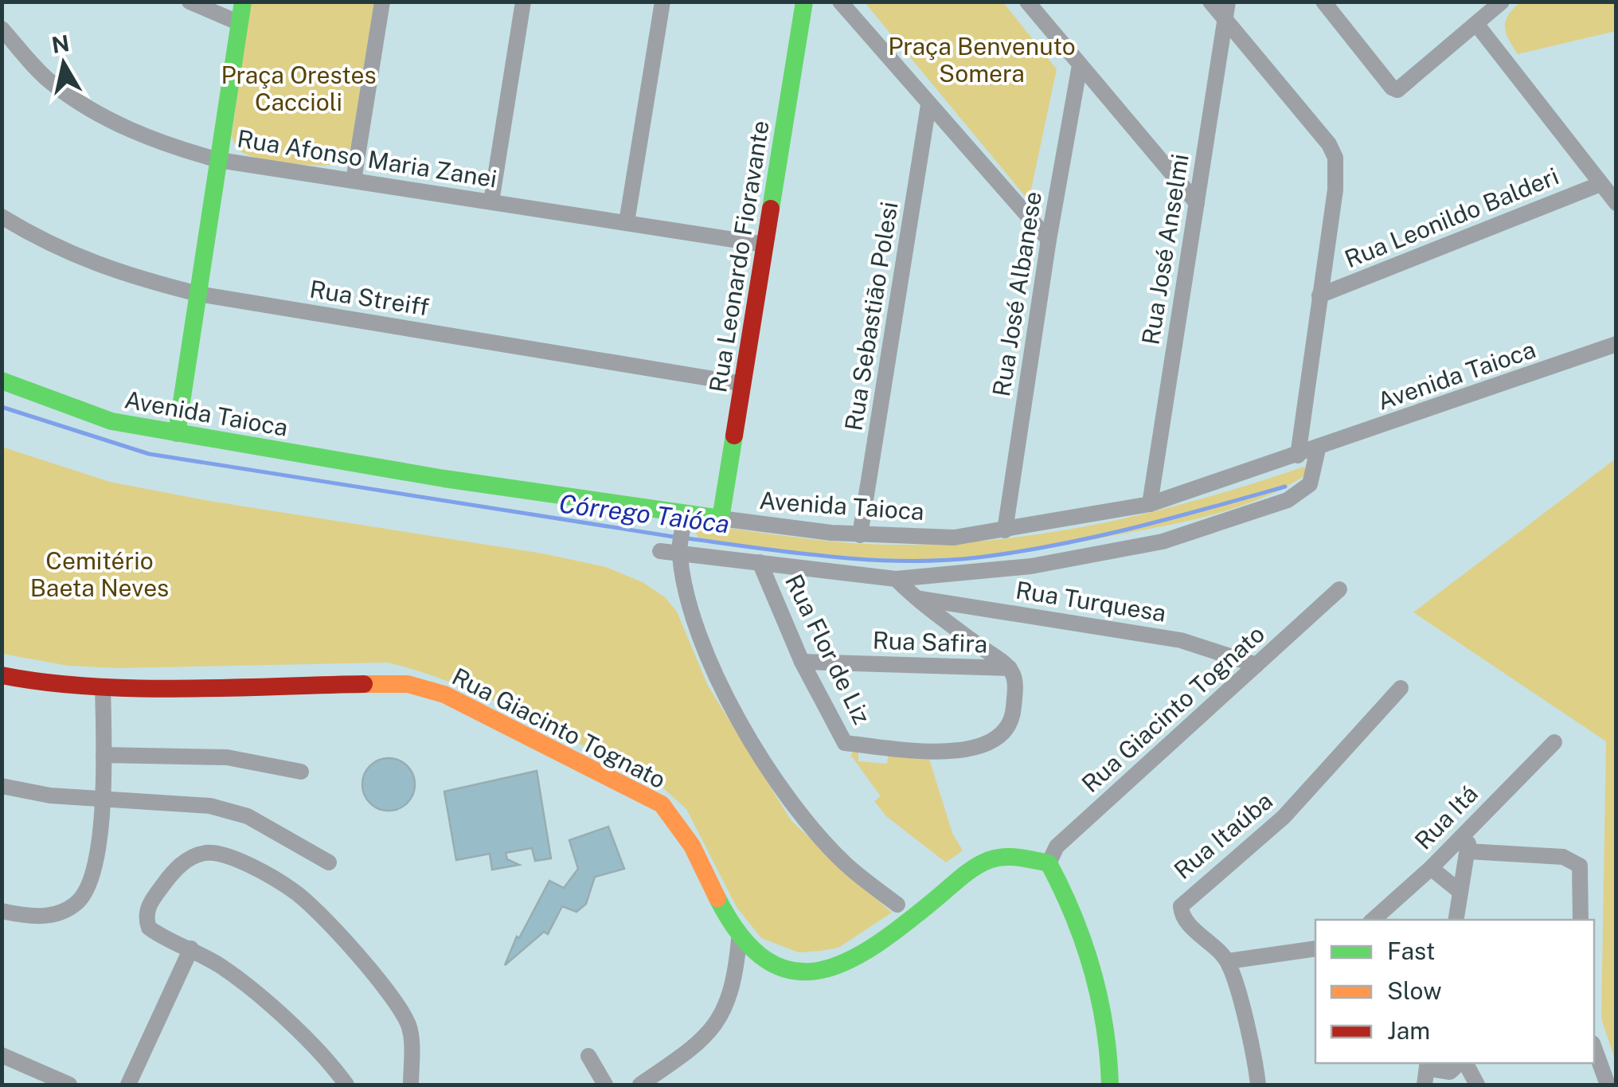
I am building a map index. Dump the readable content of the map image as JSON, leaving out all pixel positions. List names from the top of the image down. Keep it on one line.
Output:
{"streets":{"street":["Rua Afonso Maria Zanei","Rua Leonildo Balderi","Rua José Anselmi","Rua Leonardo Fioravante","Rua José Albanese","Rua Streiff","Rua Sebastião Polesi","Avenida Taioca","Rua Turquesa","Rua Safira","Rua Flor de Liz","Rua Giacinto Tognato","Rua Itá","Rua Itaúba"]},"crossings":[["Rua Afonso Maria Zanei","Rua Leonardo Fioravante"],["Rua José Anselmi","Avenida Taioca"],["Rua Leonardo Fioravante","Rua Streiff"],["Rua Leonardo Fioravante","Avenida Taioca"],["Rua José Albanese","Avenida Taioca"],["Rua Sebastião Polesi","Avenida Taioca"],["Rua Turquesa","Rua Giacinto Tognato"],["Rua Safira","Rua Flor de Liz"]],"water":["Córrego Taióca"],"parks":["Praça Benvenuto Somera","Praça Orestes Caccioli","Cemitério Baeta Neves"],"legend":["Fast","Slow","Jam"],"north":"top"}
